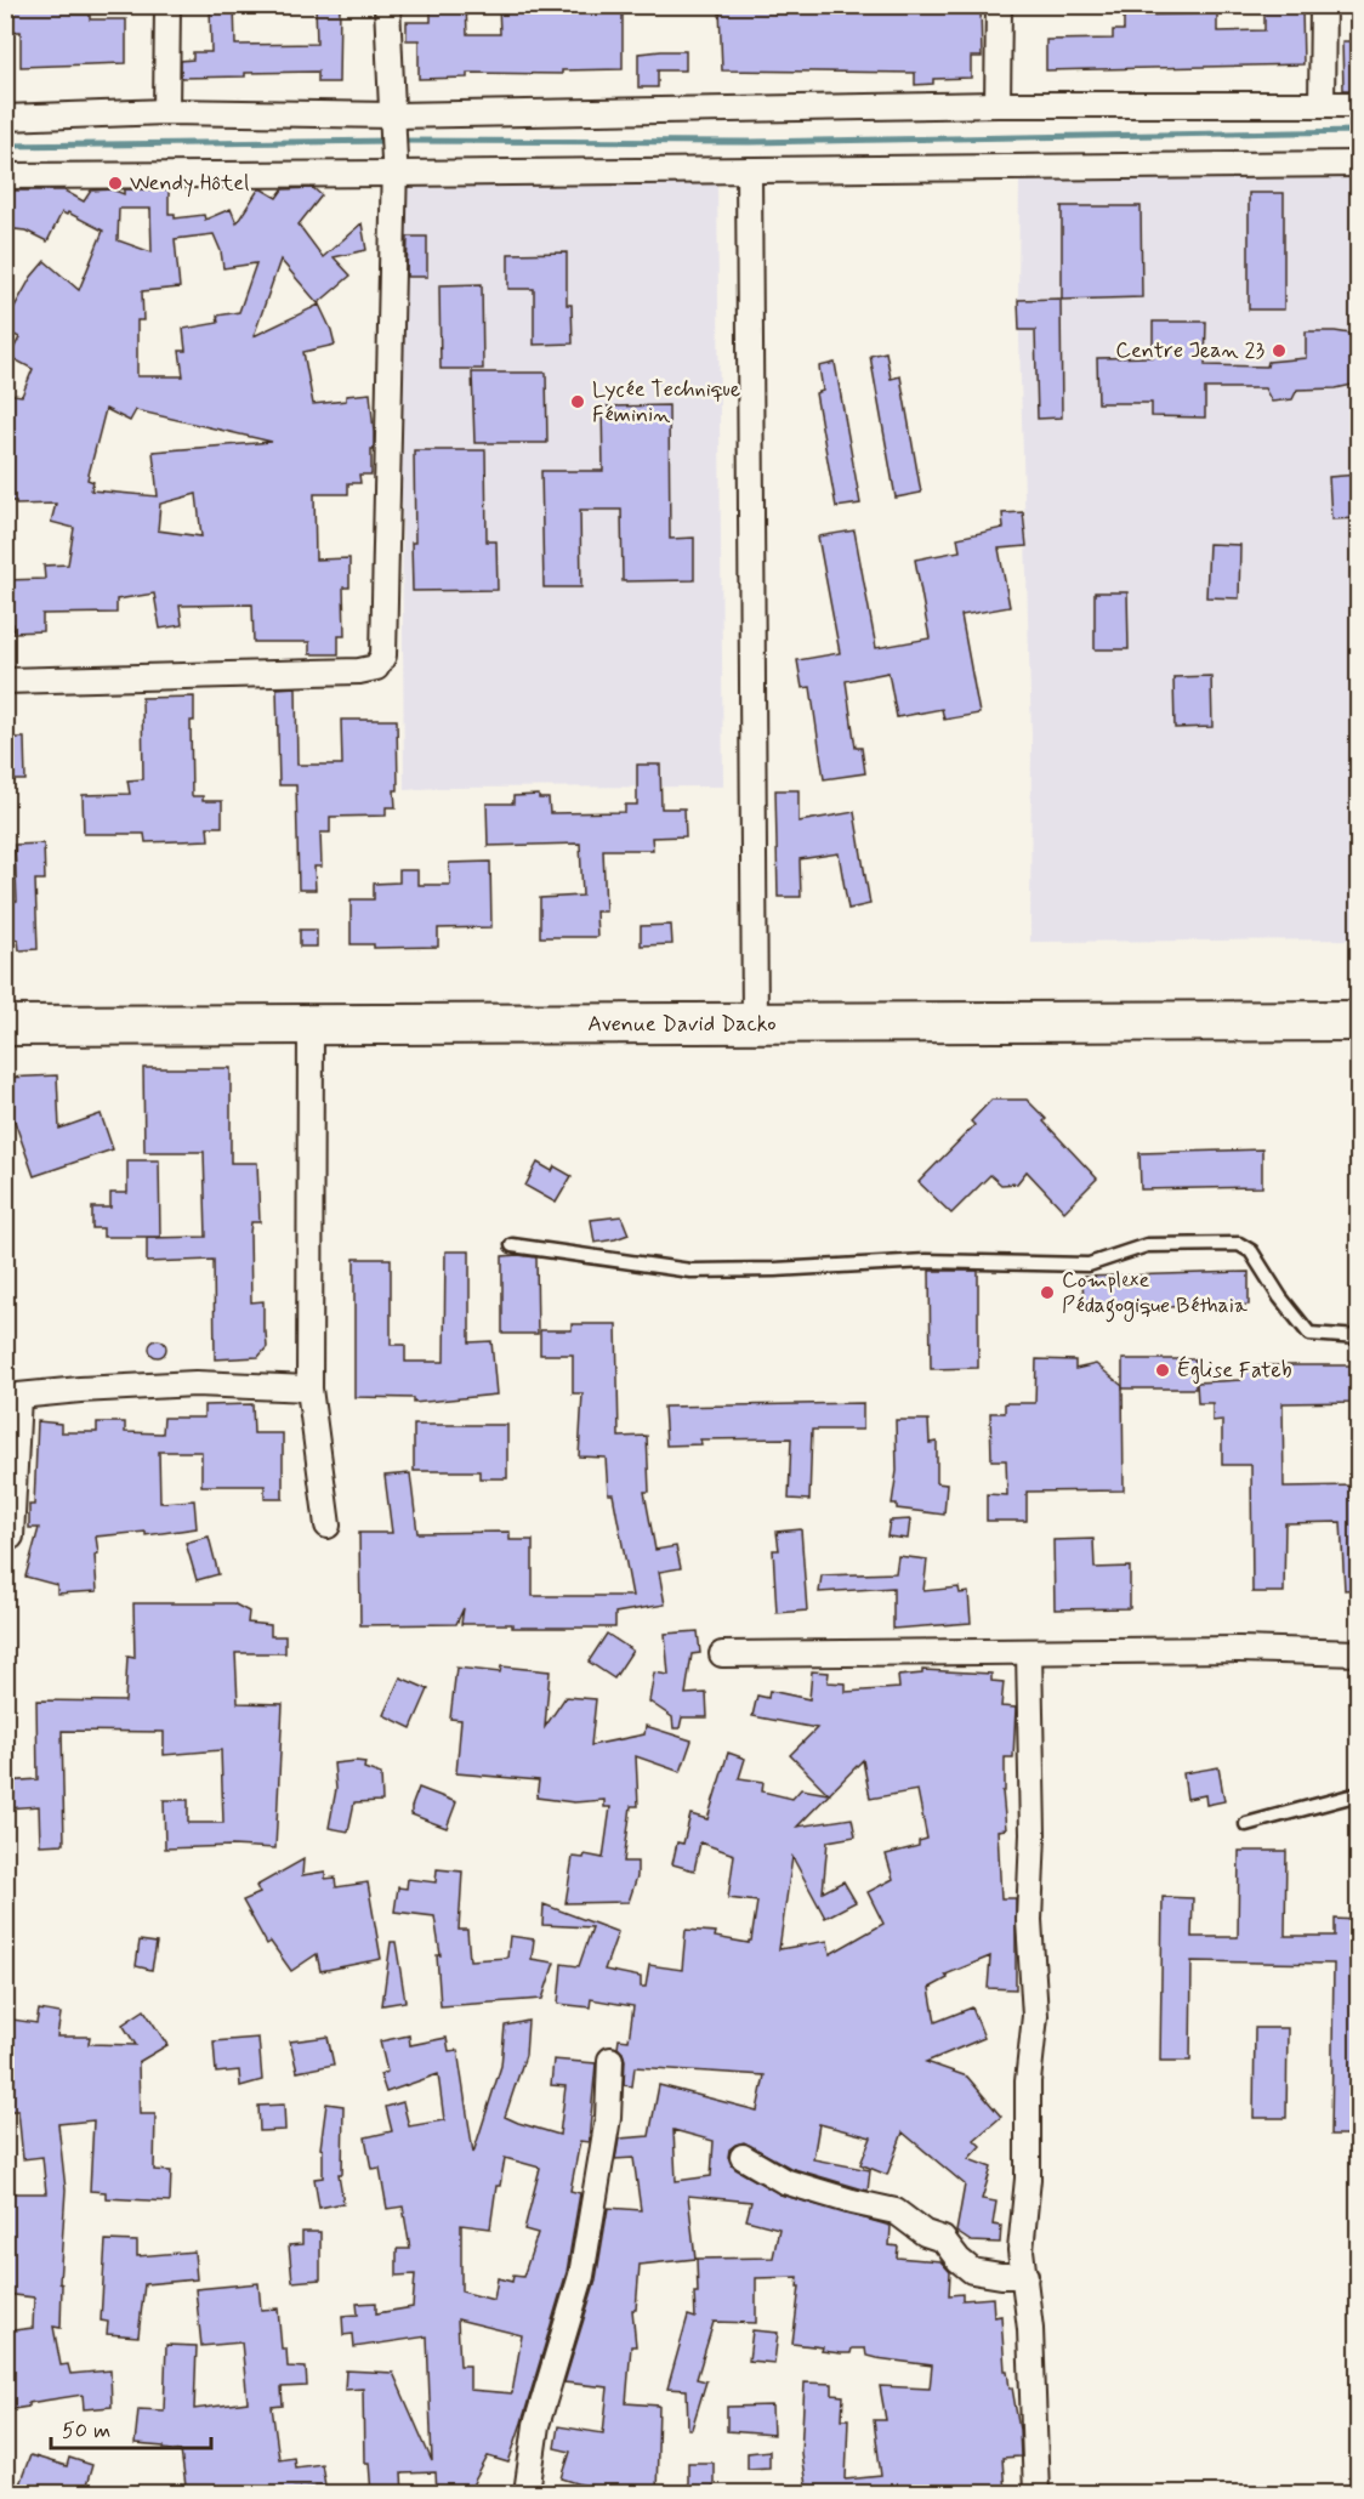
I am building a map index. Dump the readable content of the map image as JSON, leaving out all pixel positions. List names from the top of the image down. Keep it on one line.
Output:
{"streets":{"main road":["Avenue David Dacko"]},"places":["Wendy Hôtel","Centre Jean 23","Lycée Technique Féminin","Complexe Pédagogique Béthaia","Église Fateb"],"scale_bar":"50 m"}
